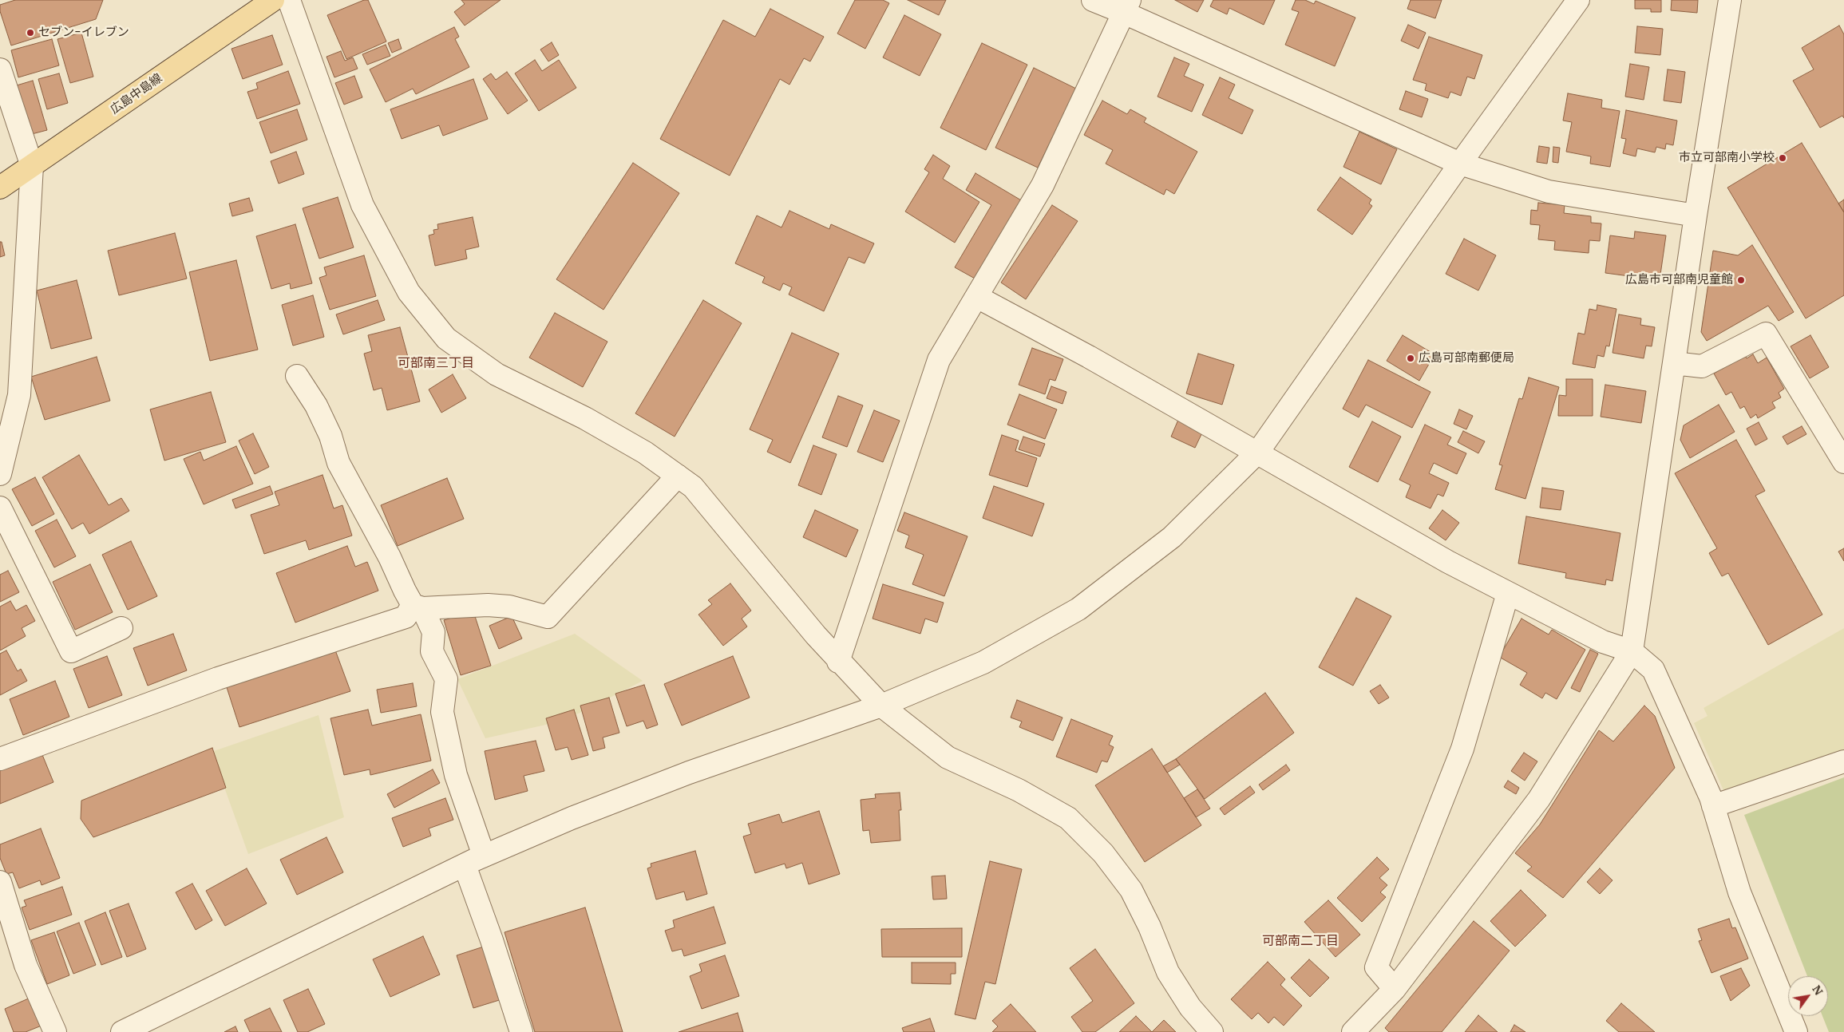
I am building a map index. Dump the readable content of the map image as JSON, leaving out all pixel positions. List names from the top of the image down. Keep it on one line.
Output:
{"streets":{"main road":["広島中島線"]},"districts":["可部南三丁目","可部南二丁目"],"places":["セブン-イレブン","市立可部南小学校","広島市可部南児童館","広島可部南郵便局"],"north":"top right"}
